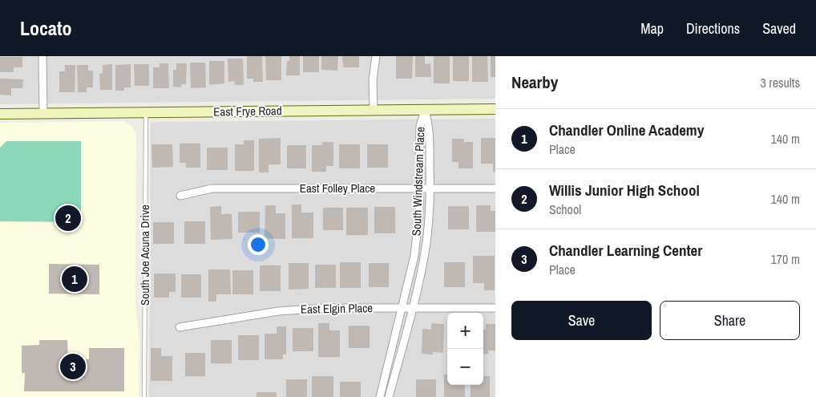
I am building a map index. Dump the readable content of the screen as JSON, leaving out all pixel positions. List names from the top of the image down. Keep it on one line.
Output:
{"streets":{"street":["East Frye Road","South Windstream Place","East Folley Place","East Elgin Place"],"lane":["South Joe Acuna Drive"]},"crossings":[["East Frye Road","South Windstream Place"],["East Frye Road","South Joe Acuna Drive"],["South Windstream Place","East Folley Place"],["South Windstream Place","East Elgin Place"]],"page":{"header":"Locato","nav":["Map","Directions","Saved"],"heading":["Nearby","3 results"],"list":[{"mark":"1","name":"Chandler Online Academy","note":"Place","value":"140 m"},{"mark":"2","name":"Willis Junior High School","note":"School","value":"140 m"},{"mark":"3","name":"Chandler Learning Center","note":"Place","value":"170 m"}],"pins":["2","1","3"],"buttons":["Save","Share"],"map_buttons":["+","−"]}}
